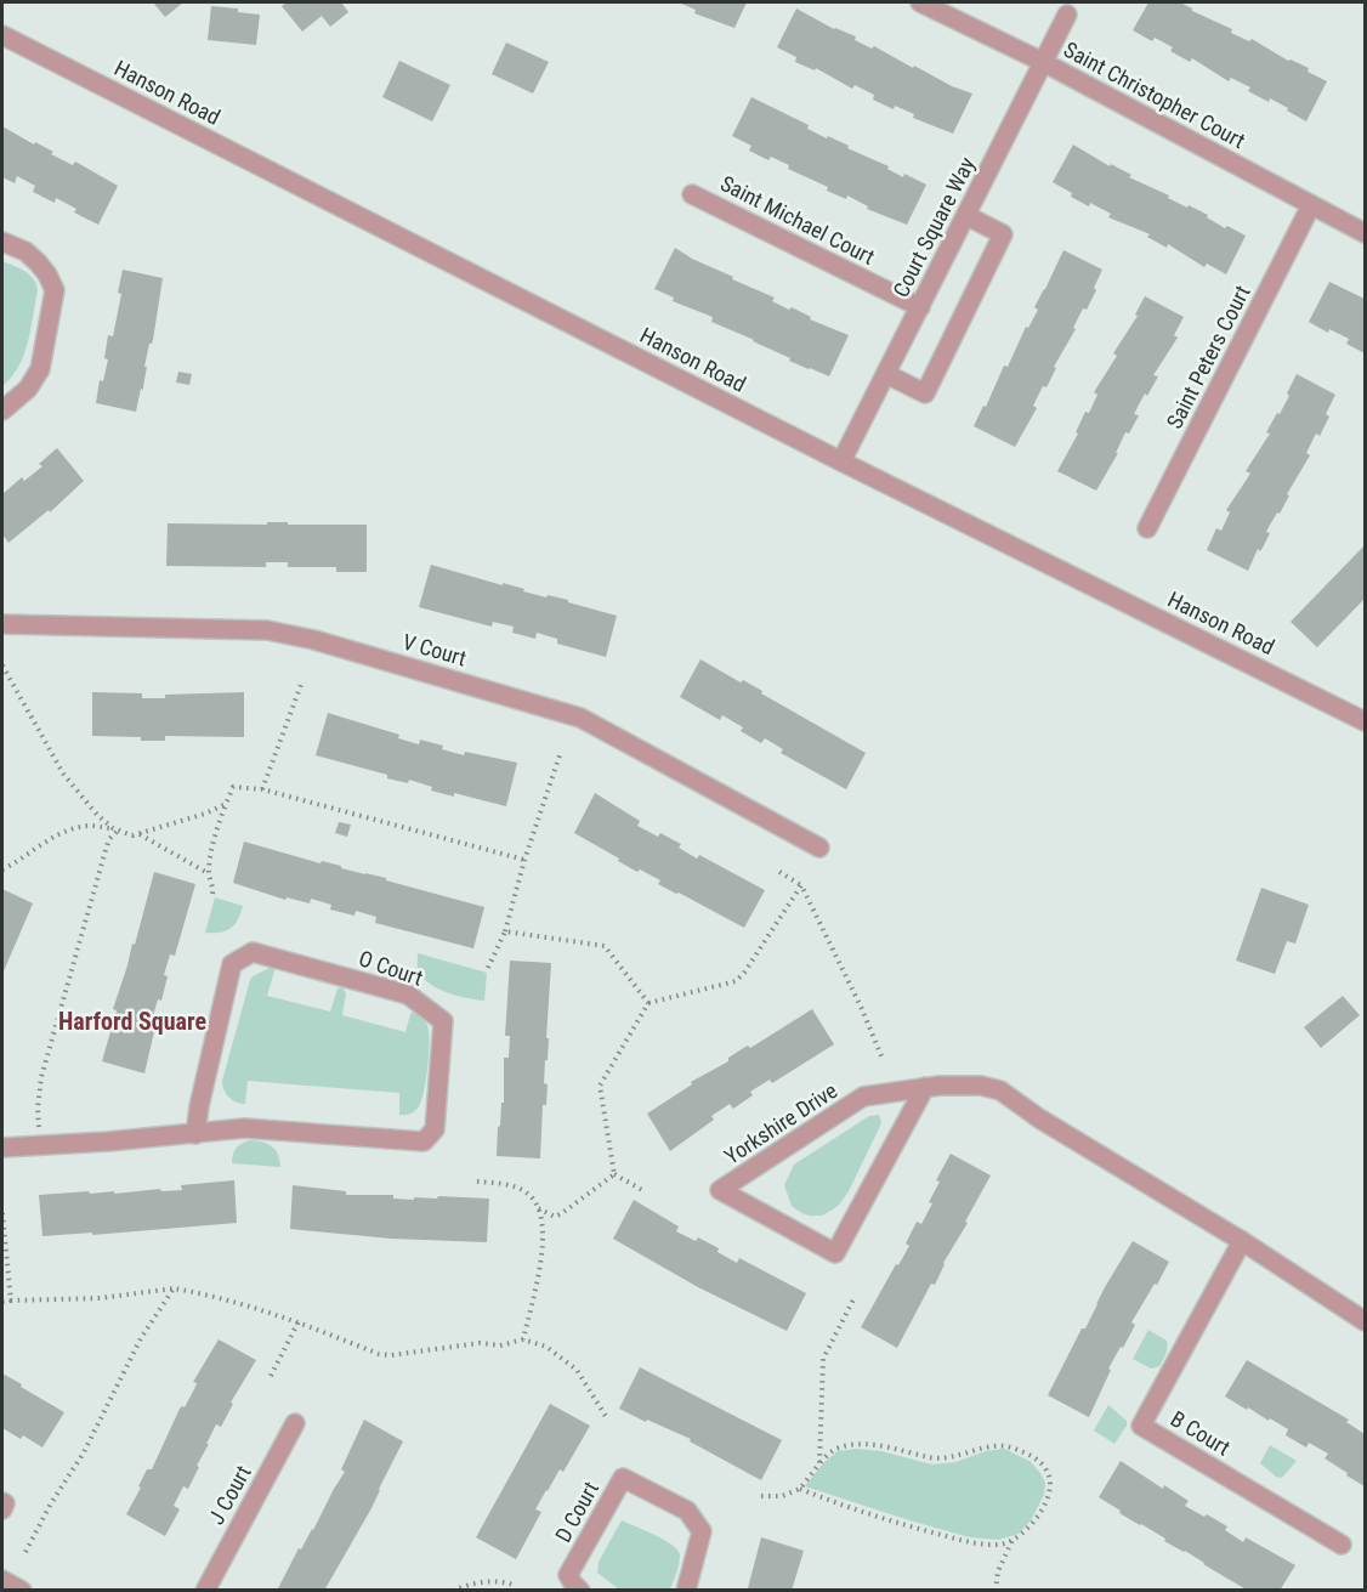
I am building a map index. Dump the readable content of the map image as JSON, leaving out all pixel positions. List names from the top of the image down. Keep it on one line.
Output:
{"streets":{"street":["Hanson Road","Saint Christopher Court","Saint Michael Court","Court Square Way","Saint Peters Court","V Court","O Court","Yorkshire Drive","B Court","J Court","D Court"]},"crossings":[["Hanson Road","Court Square Way"],["Saint Christopher Court","Court Square Way"],["Saint Christopher Court","Saint Peters Court"],["Saint Michael Court","Court Square Way"],["Yorkshire Drive","B Court"]],"districts":["Harford Square"]}
